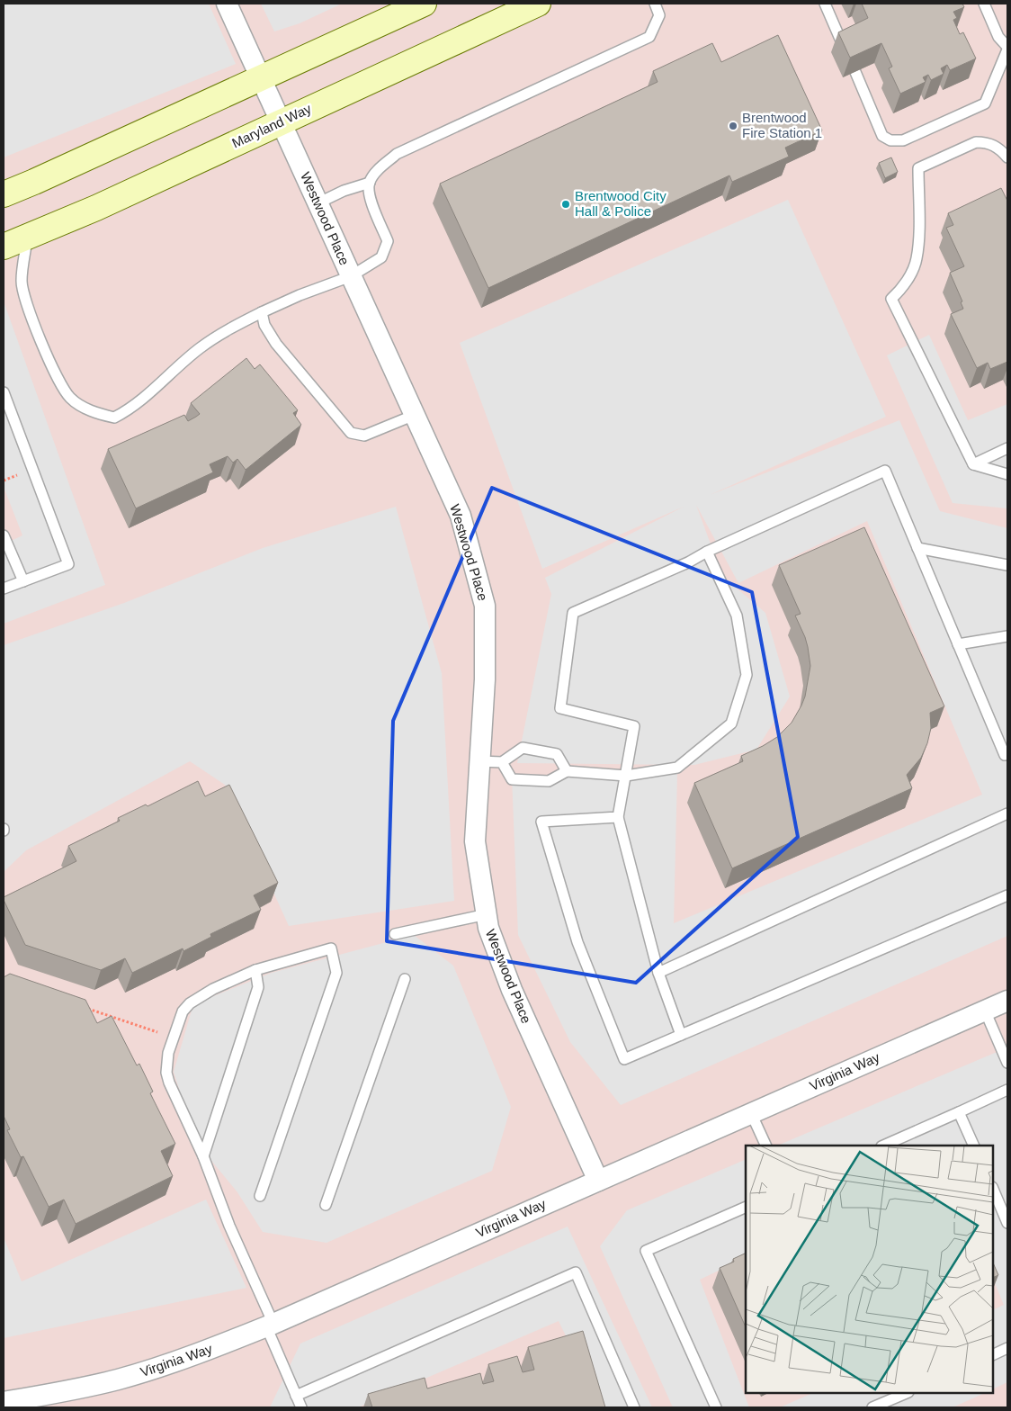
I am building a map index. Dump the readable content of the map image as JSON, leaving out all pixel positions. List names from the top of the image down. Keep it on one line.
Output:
{"streets":{"main road":["Maryland Way"],"street":["Westwood Place","Virginia Way"]},"crossings":[["Maryland Way","Westwood Place"],["Westwood Place","Virginia Way"]],"places":["Brentwood Fire Station 1","Brentwood City Hall & Police"]}
